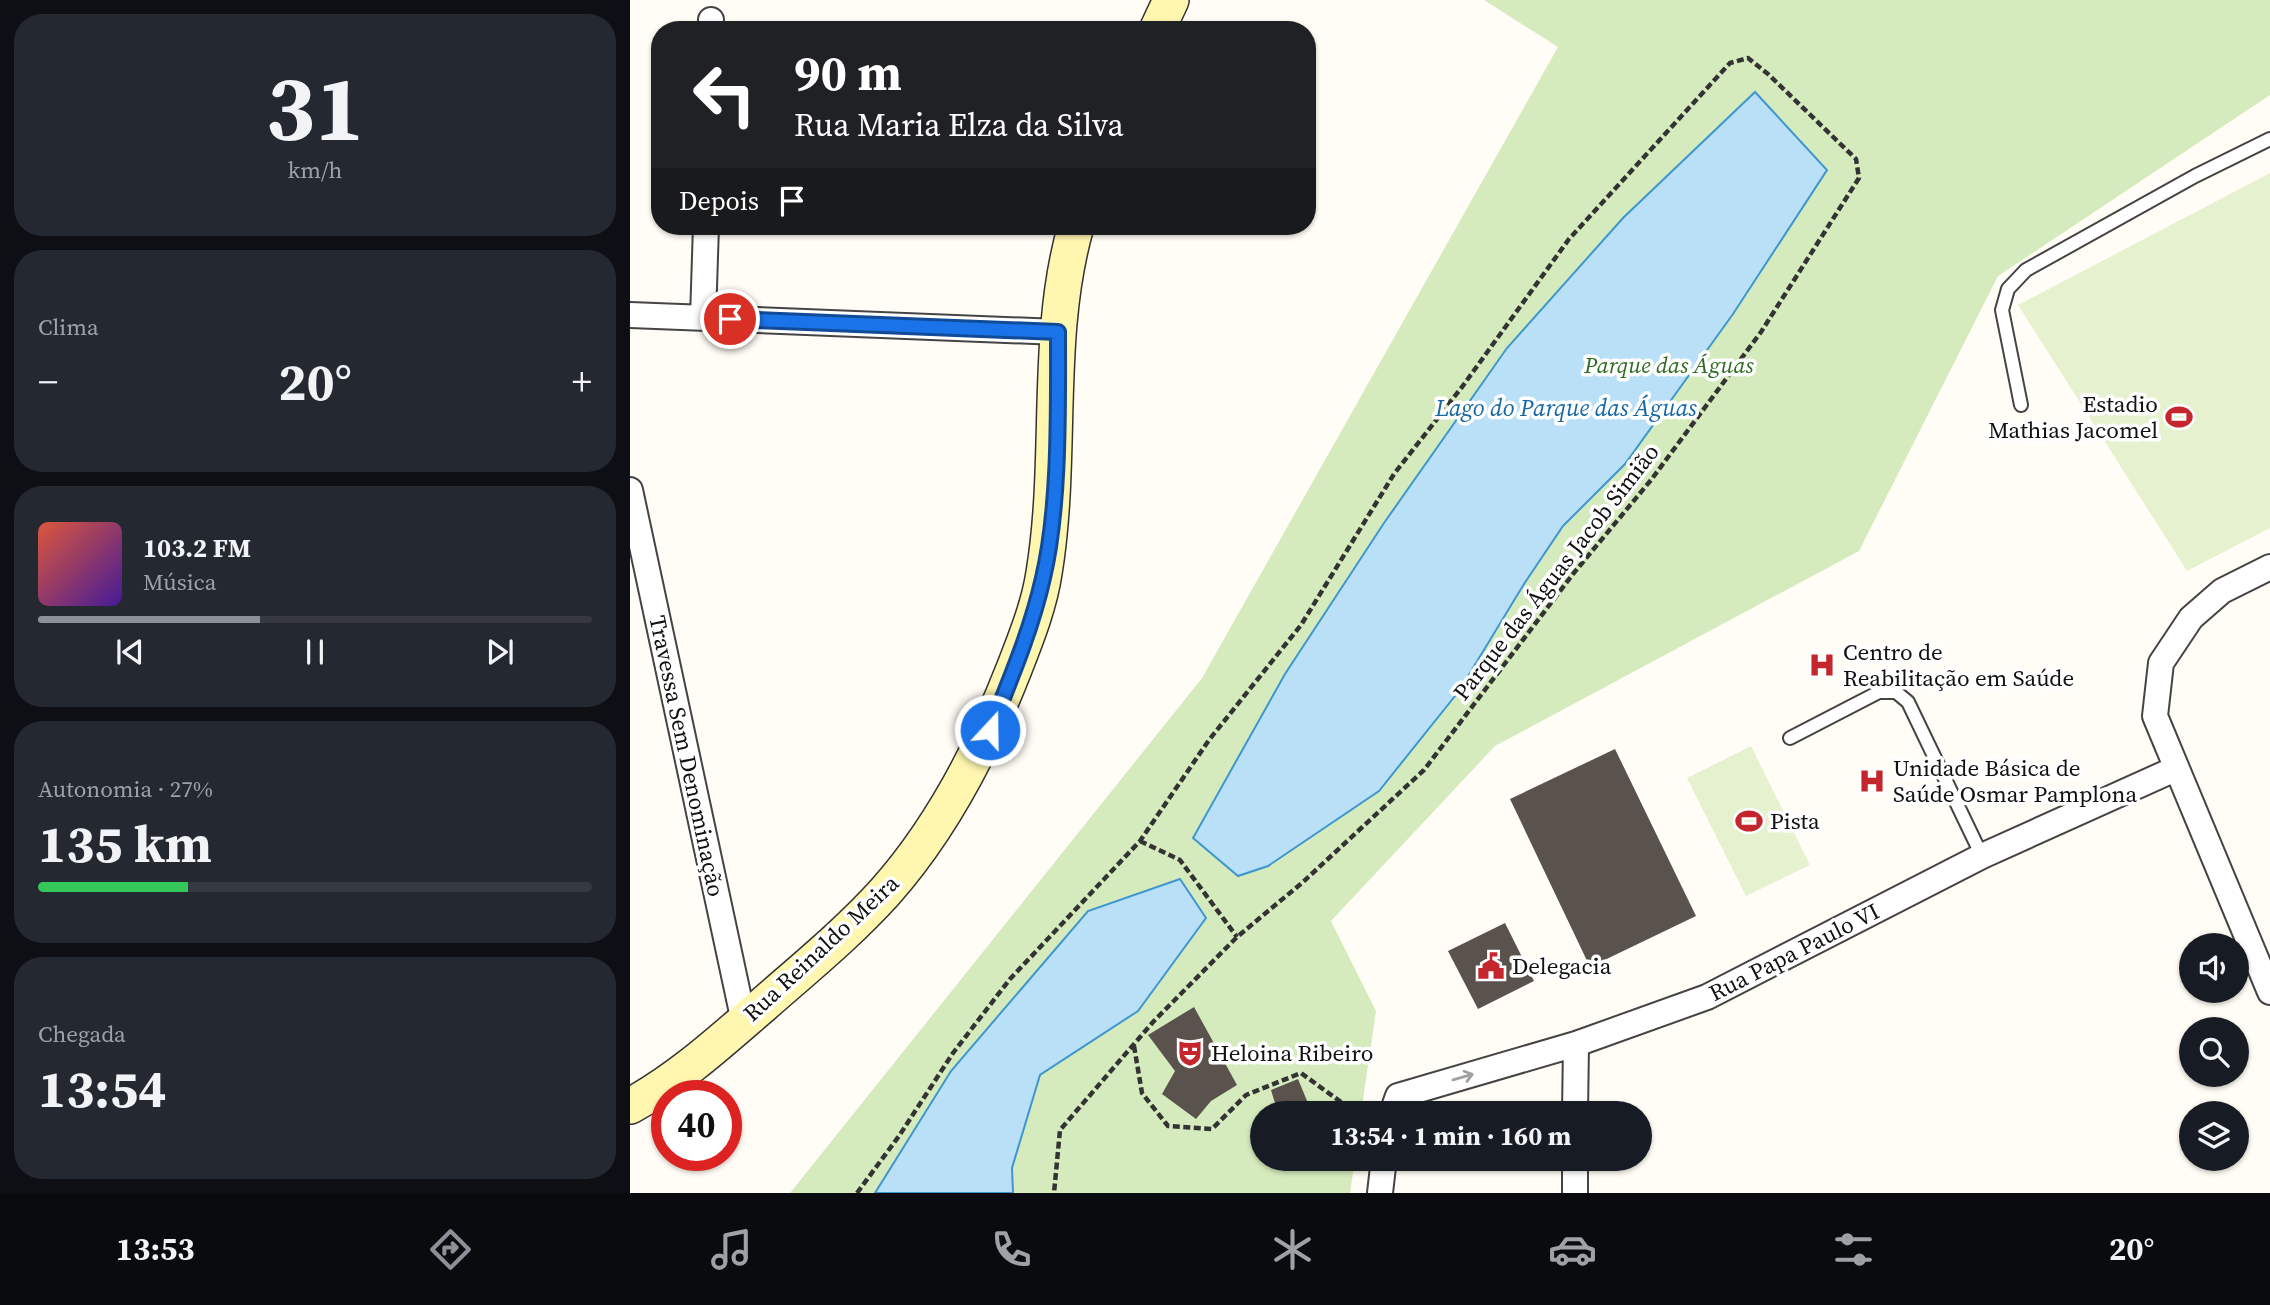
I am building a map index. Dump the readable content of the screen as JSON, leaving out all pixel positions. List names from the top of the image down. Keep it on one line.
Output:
{"streets":{"street":["Travessa Sem Denominação","Rua Reinaldo Meira","Rua Papa Paulo VI"],"path":["Parque das Águas Jacob Simião"]},"crossings":[["Travessa Sem Denominação","Rua Reinaldo Meira"]],"water":["Lago do Parque das Águas"],"parks":["Parque das Águas"],"places":{"sports":["Estadio Mathias Jacomel","Pista"],"hospital":["Centro de Reabilitação em Saúde","Unidade Básica de Saúde Osmar Pamplona"],"public building":["Delegacia"],"theatre":["Heloina Ribeiro"]},"page":{"tile":[["31","km/h"],"Clima",["Autonomia · 27%","135 km"],["Chegada","13:54"]],"turn":["90 m","Rua Maria Elza da Silva"],"then":"Depois","heat":["−","20°","+"],"song":["103.2 FM","Música"],"limit":"40","trip":"13:54 · 1 min · 160 m","tabs":["13:53","20°"]}}
